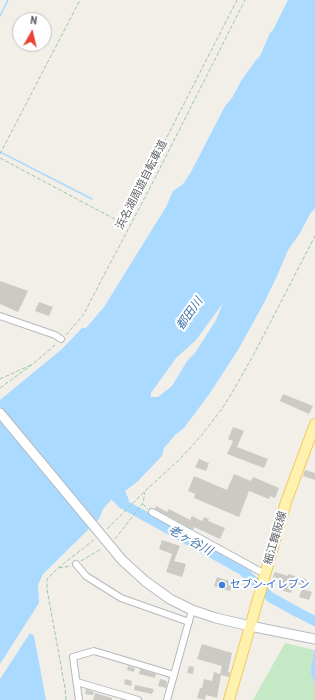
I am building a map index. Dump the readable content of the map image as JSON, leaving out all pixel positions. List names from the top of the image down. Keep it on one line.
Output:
{"streets":{"main road":["細江舞阪線"],"path":["浜名湖周遊自転車道"]},"water":["都田川","老ヶ谷川"],"places":["セブン-イレブン"],"north":"top"}
